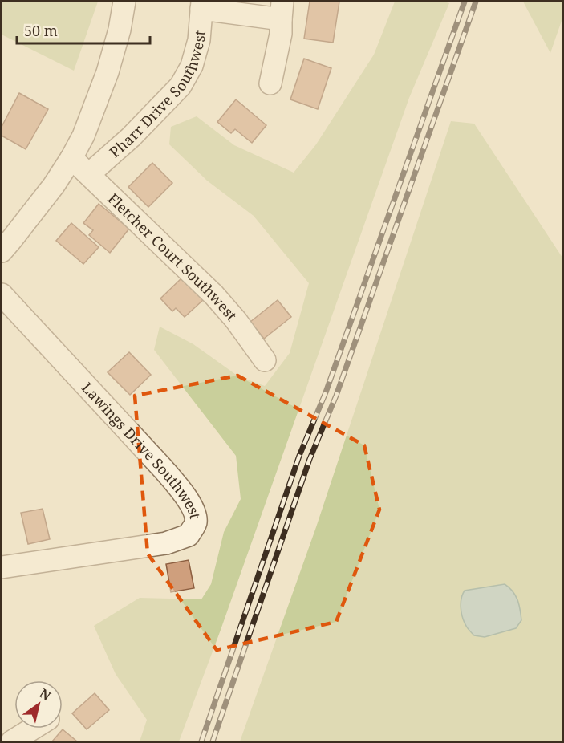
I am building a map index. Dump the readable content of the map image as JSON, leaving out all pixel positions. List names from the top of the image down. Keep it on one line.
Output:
{"streets":{"street":["Pharr Drive Southwest","Fletcher Court Southwest","Lawings Drive Southwest"]},"crossings":[["Pharr Drive Southwest","Fletcher Court Southwest"]],"scale_bar":"50 m","north":"top right"}
